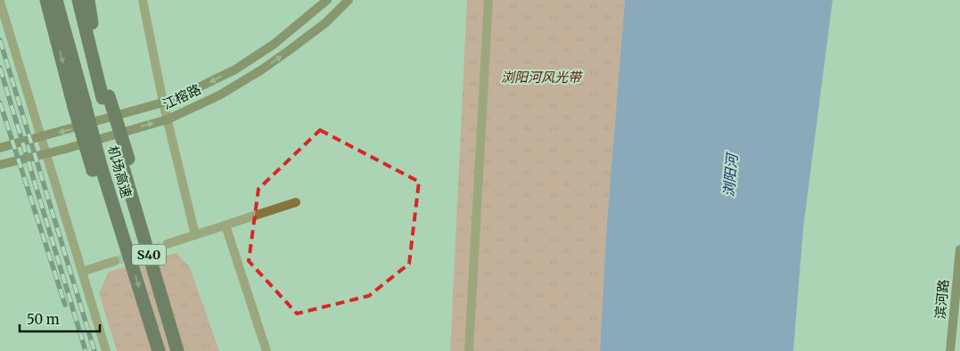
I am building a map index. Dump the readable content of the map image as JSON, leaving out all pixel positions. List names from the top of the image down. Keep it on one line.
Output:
{"streets":{"highway":["机场高速","S40"],"main road":["江榕路","滨河路"]},"water":["浏阳河"],"parks":["浏阳河风光带"],"scale_bar":"50 m"}
